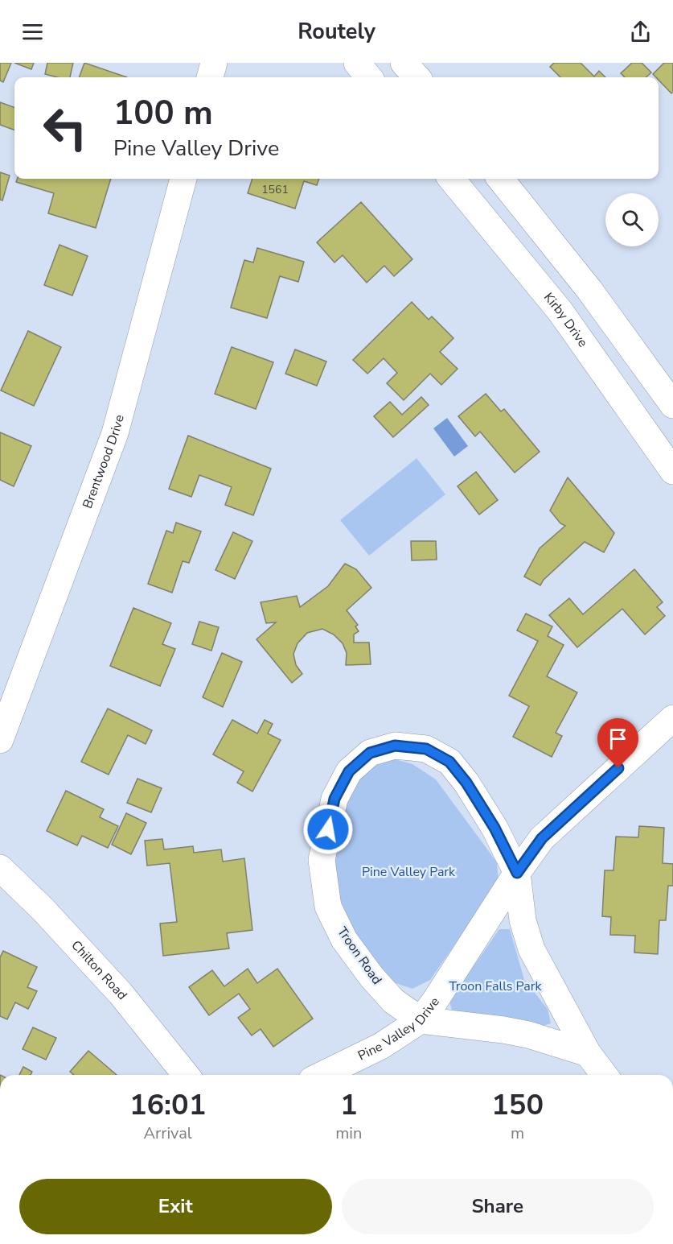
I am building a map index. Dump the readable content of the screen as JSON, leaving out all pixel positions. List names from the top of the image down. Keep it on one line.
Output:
{"streets":{"street":["Kirby Drive","Brentwood Drive","Troon Road","Chilton Road","Pine Valley Drive"]},"crossings":[["Troon Road","Pine Valley Drive"]],"parks":["Pine Valley Park","Troon Falls Park"],"house_numbers":["1561"],"page":{"header":"Routely","turn":["100 m","Pine Valley Drive"],"eta":["16:01","Arrival","1","min","150","m"],"buttons":["Exit","Share"]}}
